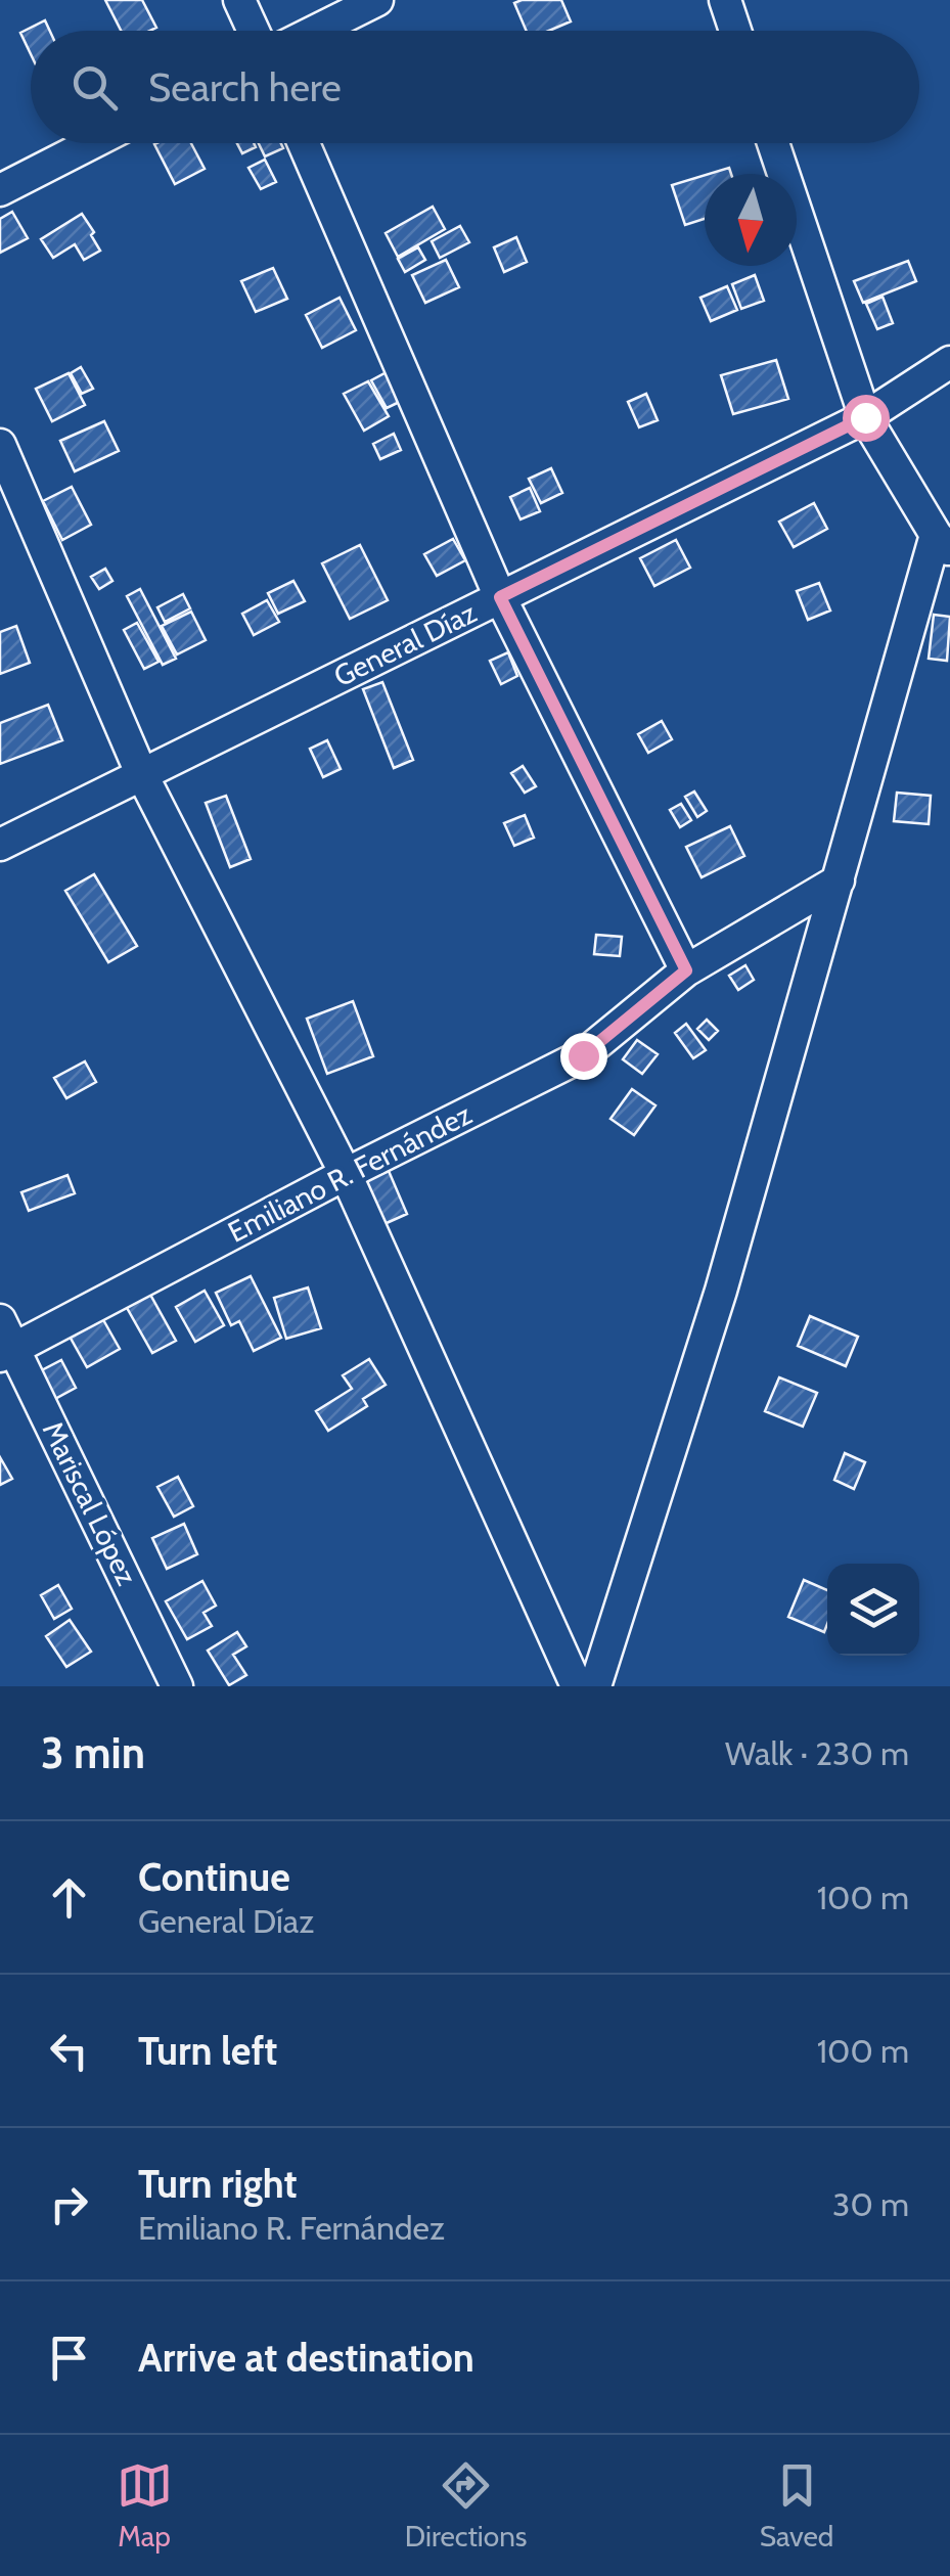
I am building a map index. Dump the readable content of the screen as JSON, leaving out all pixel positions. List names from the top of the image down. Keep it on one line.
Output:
{"streets":{"street":["General Díaz","Emiliano R. Fernández","Mariscal López"]},"crossings":[["Emiliano R. Fernández","Mariscal López"]],"north":"bottom","page":{"search":"Search here","heading":["3 min","Walk · 230 m"],"list":[["Continue","General Díaz","100 m"],["Turn left","100 m"],["Turn right","Emiliano R. Fernández","30 m"],"Arrive at destination"],"nav":["Map","Directions","Saved"]}}
